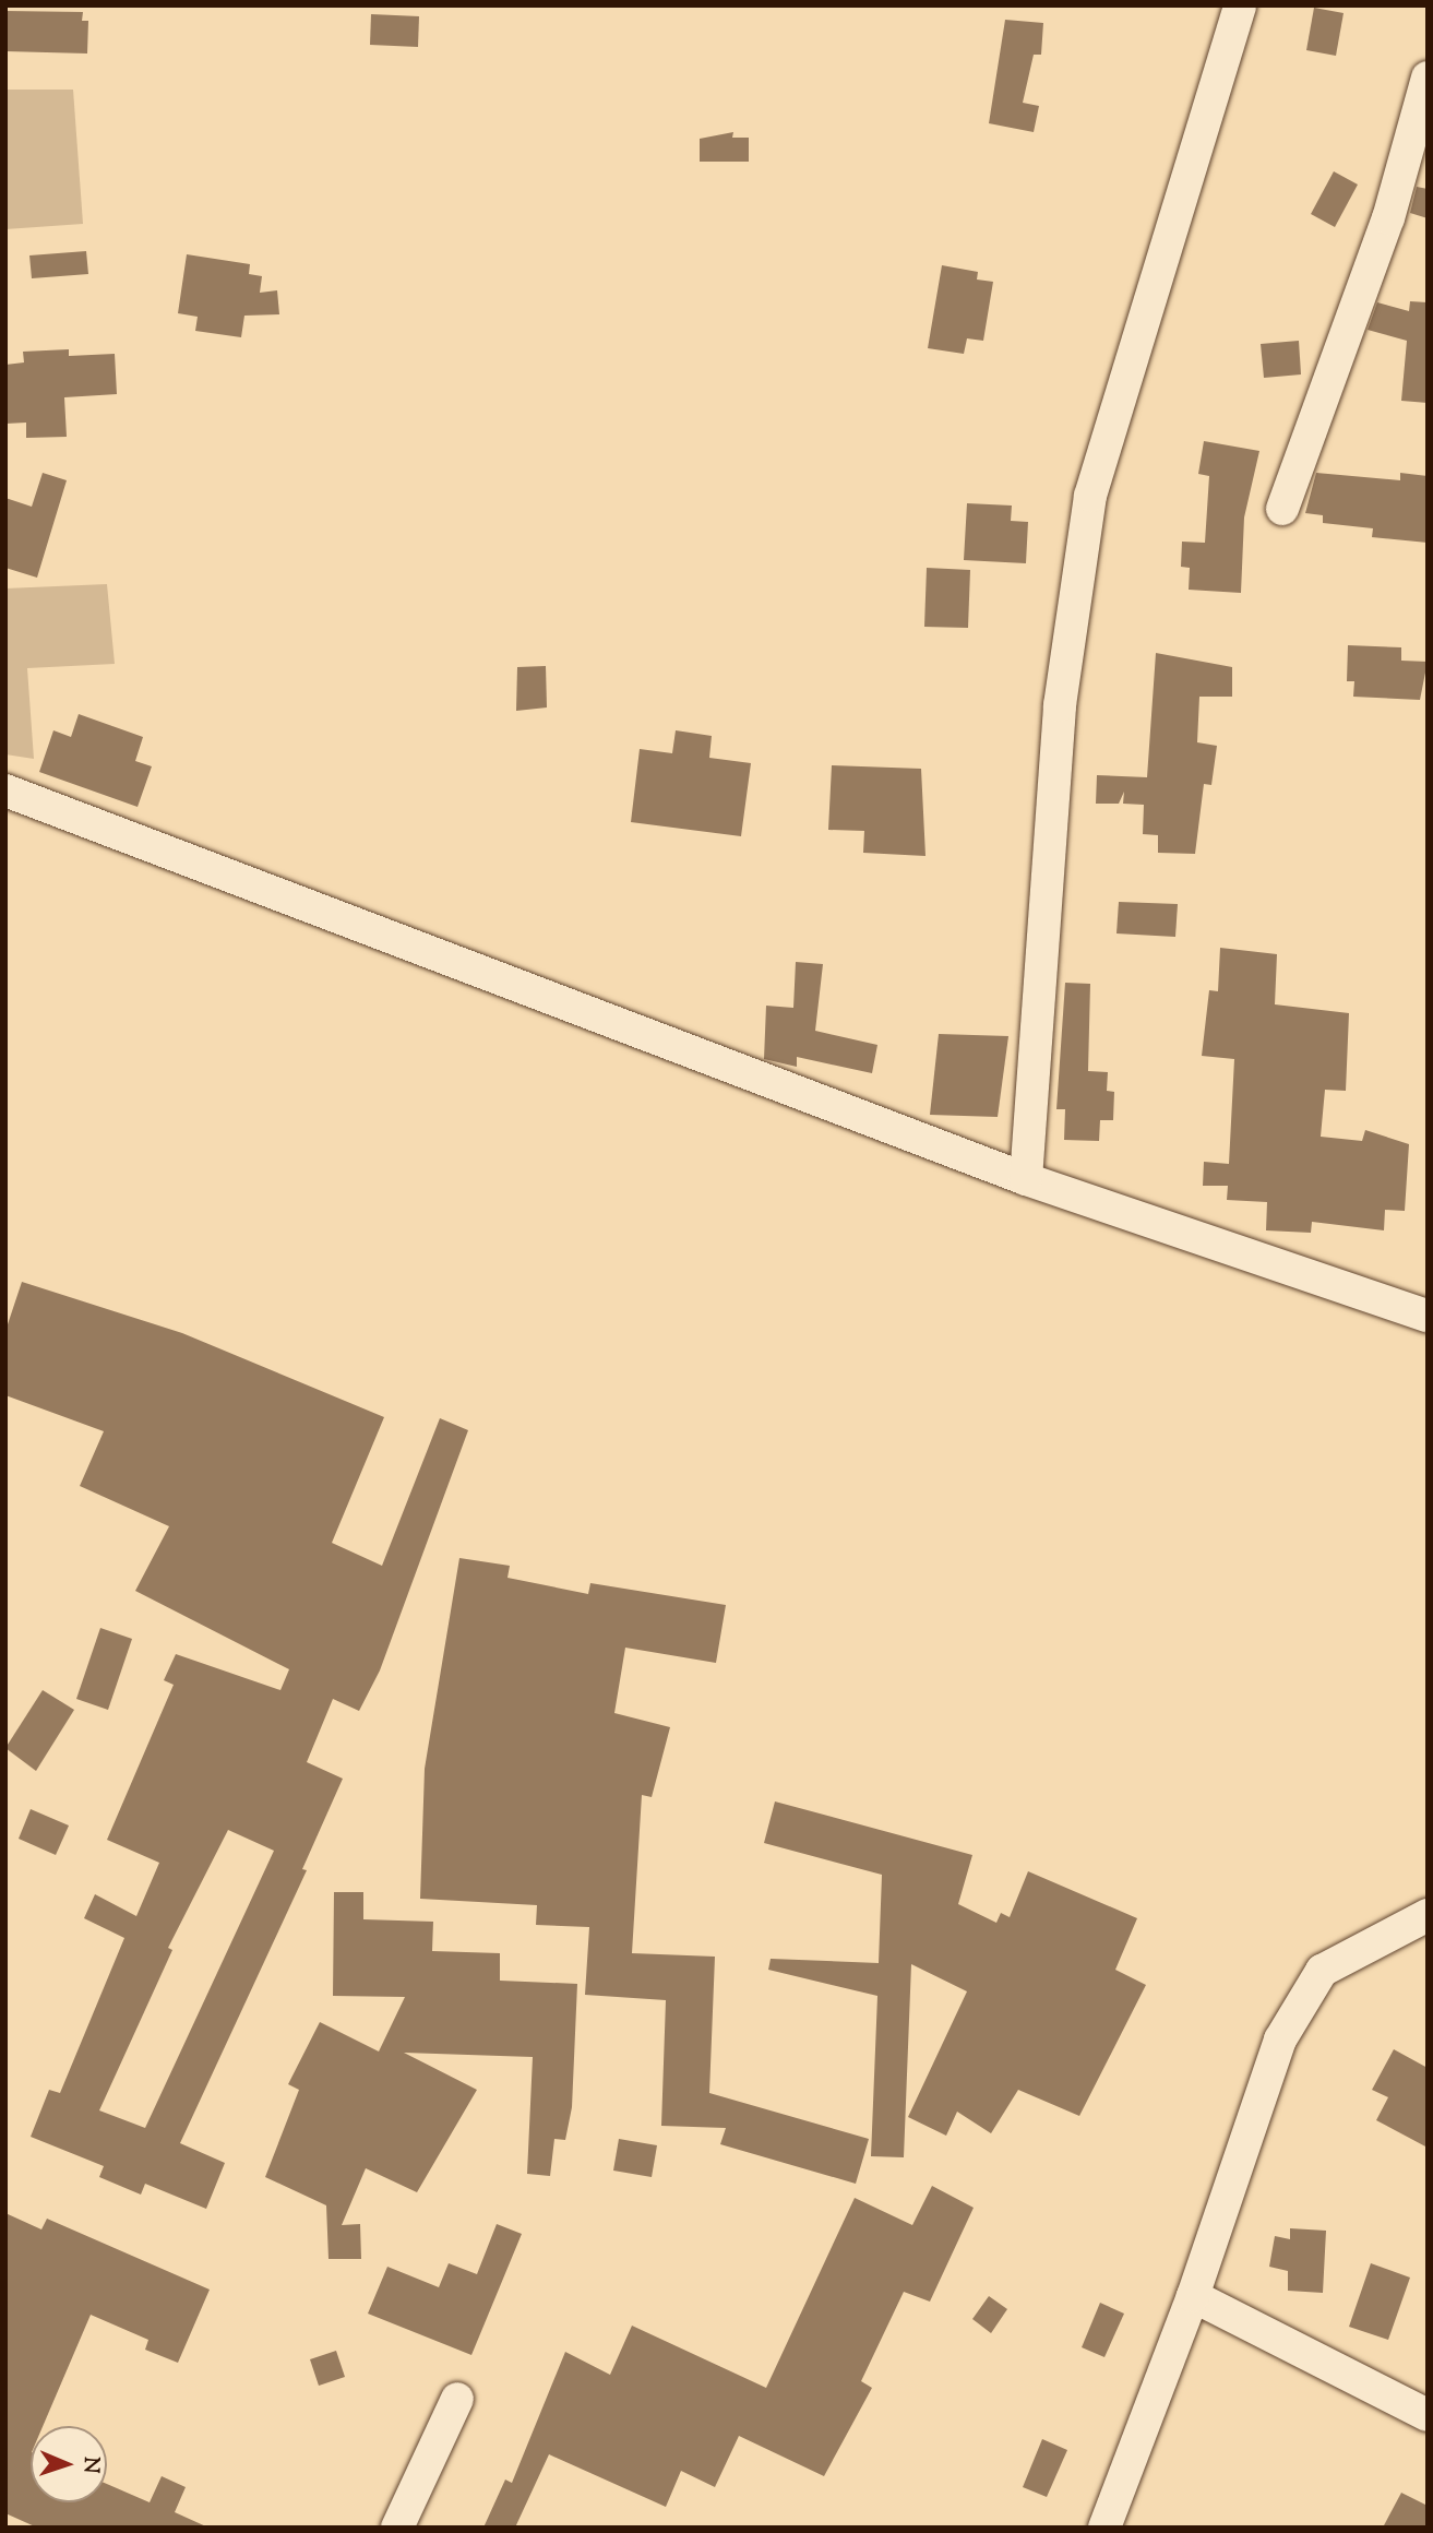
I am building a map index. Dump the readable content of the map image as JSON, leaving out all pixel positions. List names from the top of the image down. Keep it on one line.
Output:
{"north":"right"}
